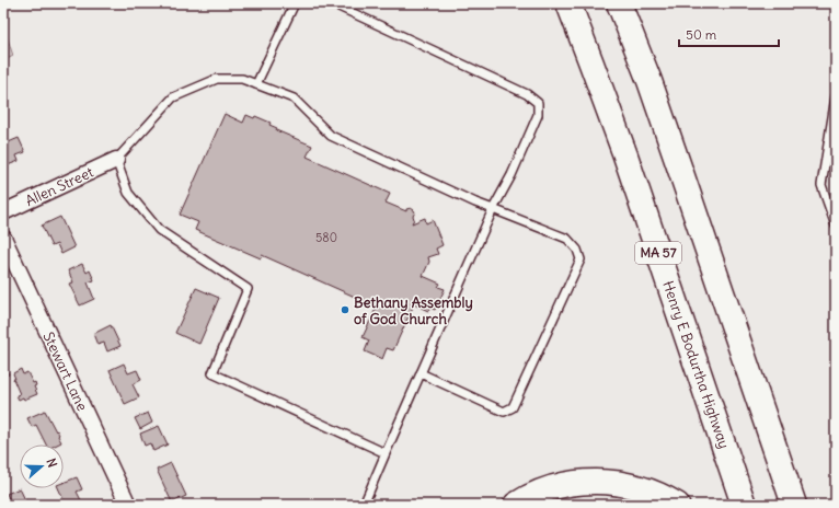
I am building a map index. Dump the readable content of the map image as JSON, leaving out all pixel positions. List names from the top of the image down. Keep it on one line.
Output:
{"streets":{"highway":["MA 57","Henry E Bodurtha Highway"],"street":["Allen Street","Stewart Lane"]},"places":["Bethany Assembly of God Church"],"house_numbers":["580"],"scale_bar":"50 m","north":"right"}
